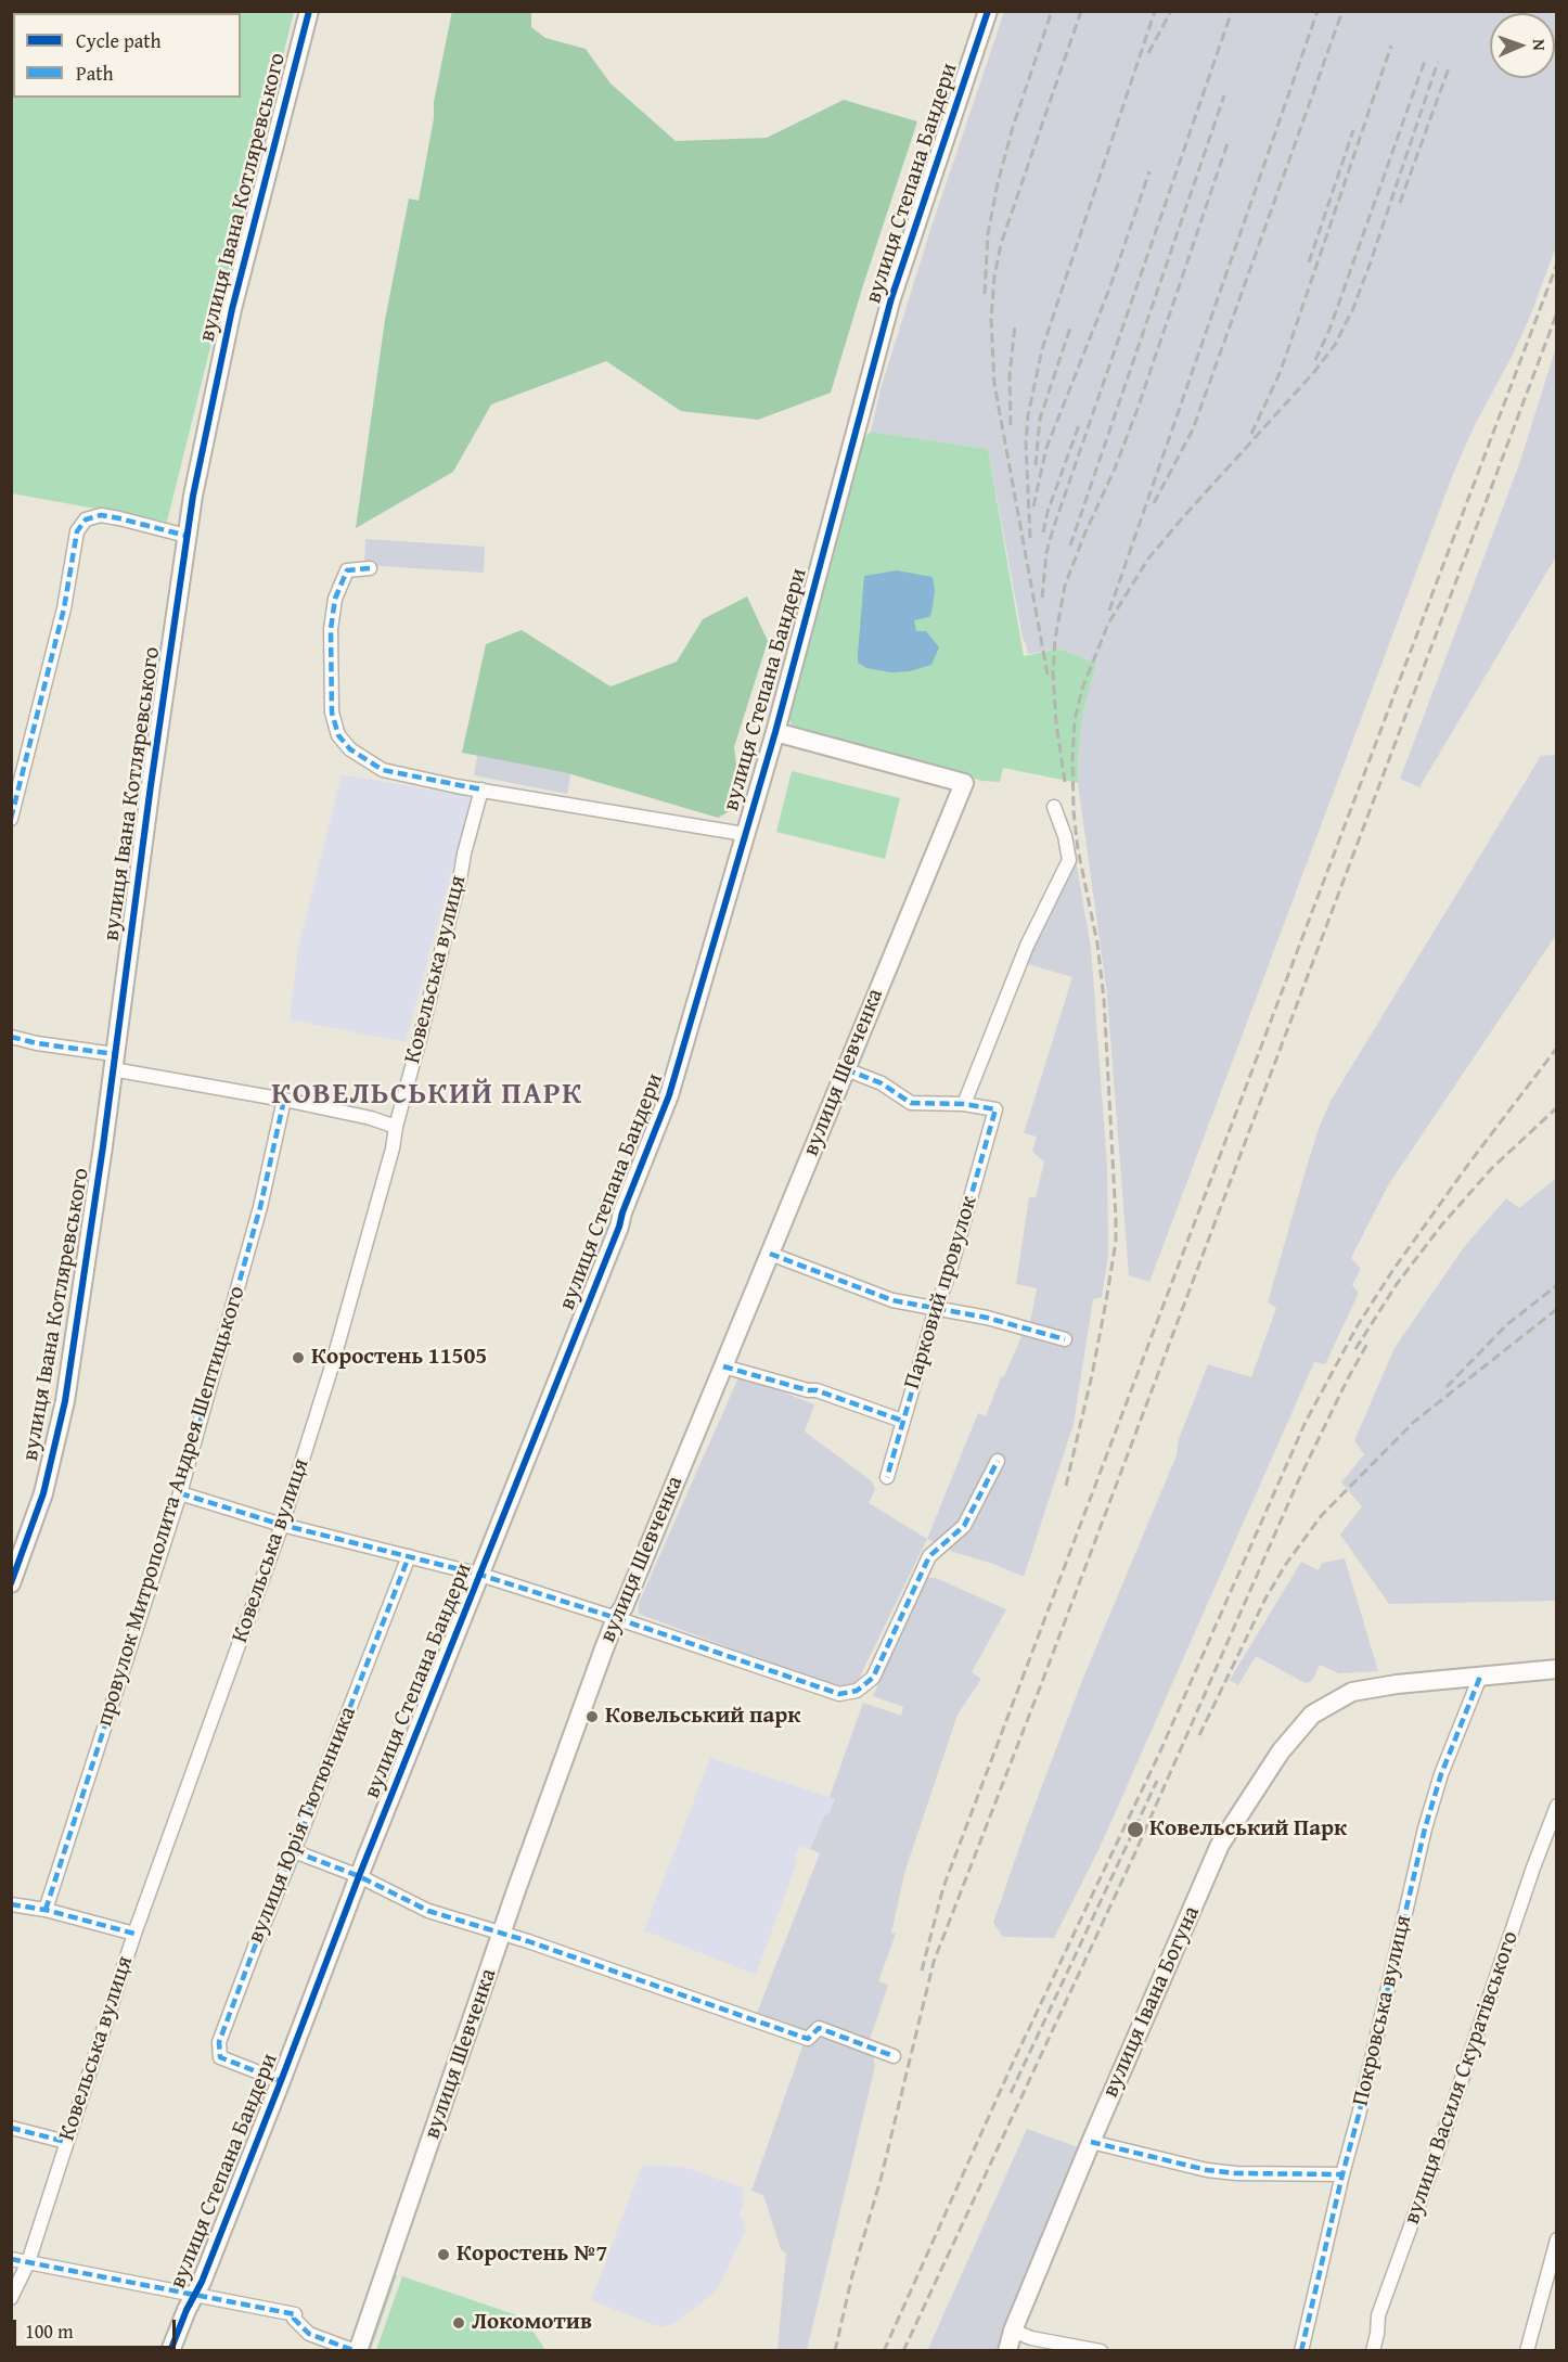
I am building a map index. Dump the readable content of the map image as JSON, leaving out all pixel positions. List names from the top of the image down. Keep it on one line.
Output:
{"streets":{"street":["вулиця Степана Бандери","вулиця Івана Котляревського","Ковельська вулиця","вулиця Шевченка","Парковий провулок","провулок Митрополита Андрея Шептицького","вулиця Юрія Тютюнника","вулиця Івана Богуна","Покровська вулиця","вулиця Василя Скуратівського"]},"crossings":[["вулиця Степана Бандери","вулиця Шевченка"],["вулиця Степана Бандери","вулиця Юрія Тютюнника"],["вулиця Івана Богуна","Покровська вулиця"]],"districts":["КОВЕЛЬСЬКИЙ ПАРК"],"places":["Коростень 11505","Ковельський парк","Ковельський Парк","Коростень №7","Локомотив"],"legend":["Cycle path","Path"],"scale_bar":"100 m","north":"right"}
